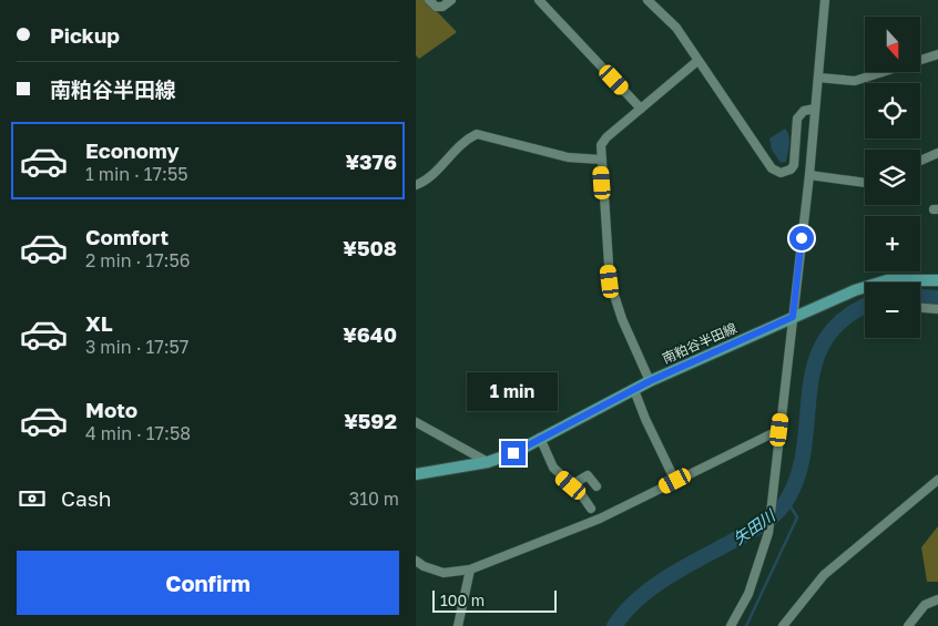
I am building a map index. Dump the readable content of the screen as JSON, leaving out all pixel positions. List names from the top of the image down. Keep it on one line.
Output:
{"streets":{"main road":["南粕谷半田線"]},"water":["矢田川"],"scale_bar":"100 m","north":"bottom","page":{"banner":["Pickup","南粕谷半田線"],"map_buttons":["+","−"],"list":[{"name":"Economy","note":"1 min · 17:55","value":"¥376"},{"name":"Comfort","note":"2 min · 17:56","value":"¥508"},{"name":"XL","note":"3 min · 17:57","value":"¥640"},{"name":"Moto","note":"4 min · 17:58","value":"¥592"}],"bubble":"1 min","pay":["Cash","310 m"],"buttons":"Confirm","scale":"100 m"}}
